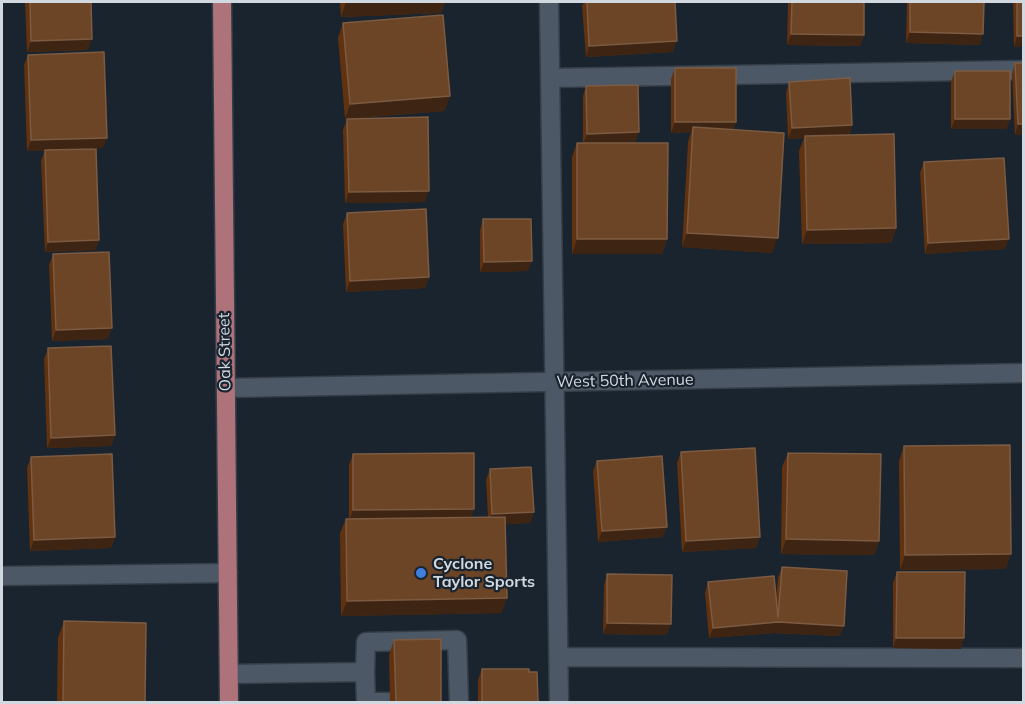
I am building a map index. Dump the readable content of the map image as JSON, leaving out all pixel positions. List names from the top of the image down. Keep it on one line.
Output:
{"streets":{"main road":["Oak Street"],"street":["West 50th Avenue"]},"crossings":[["Oak Street","West 50th Avenue"]],"places":["Cyclone Taylor Sports"]}
